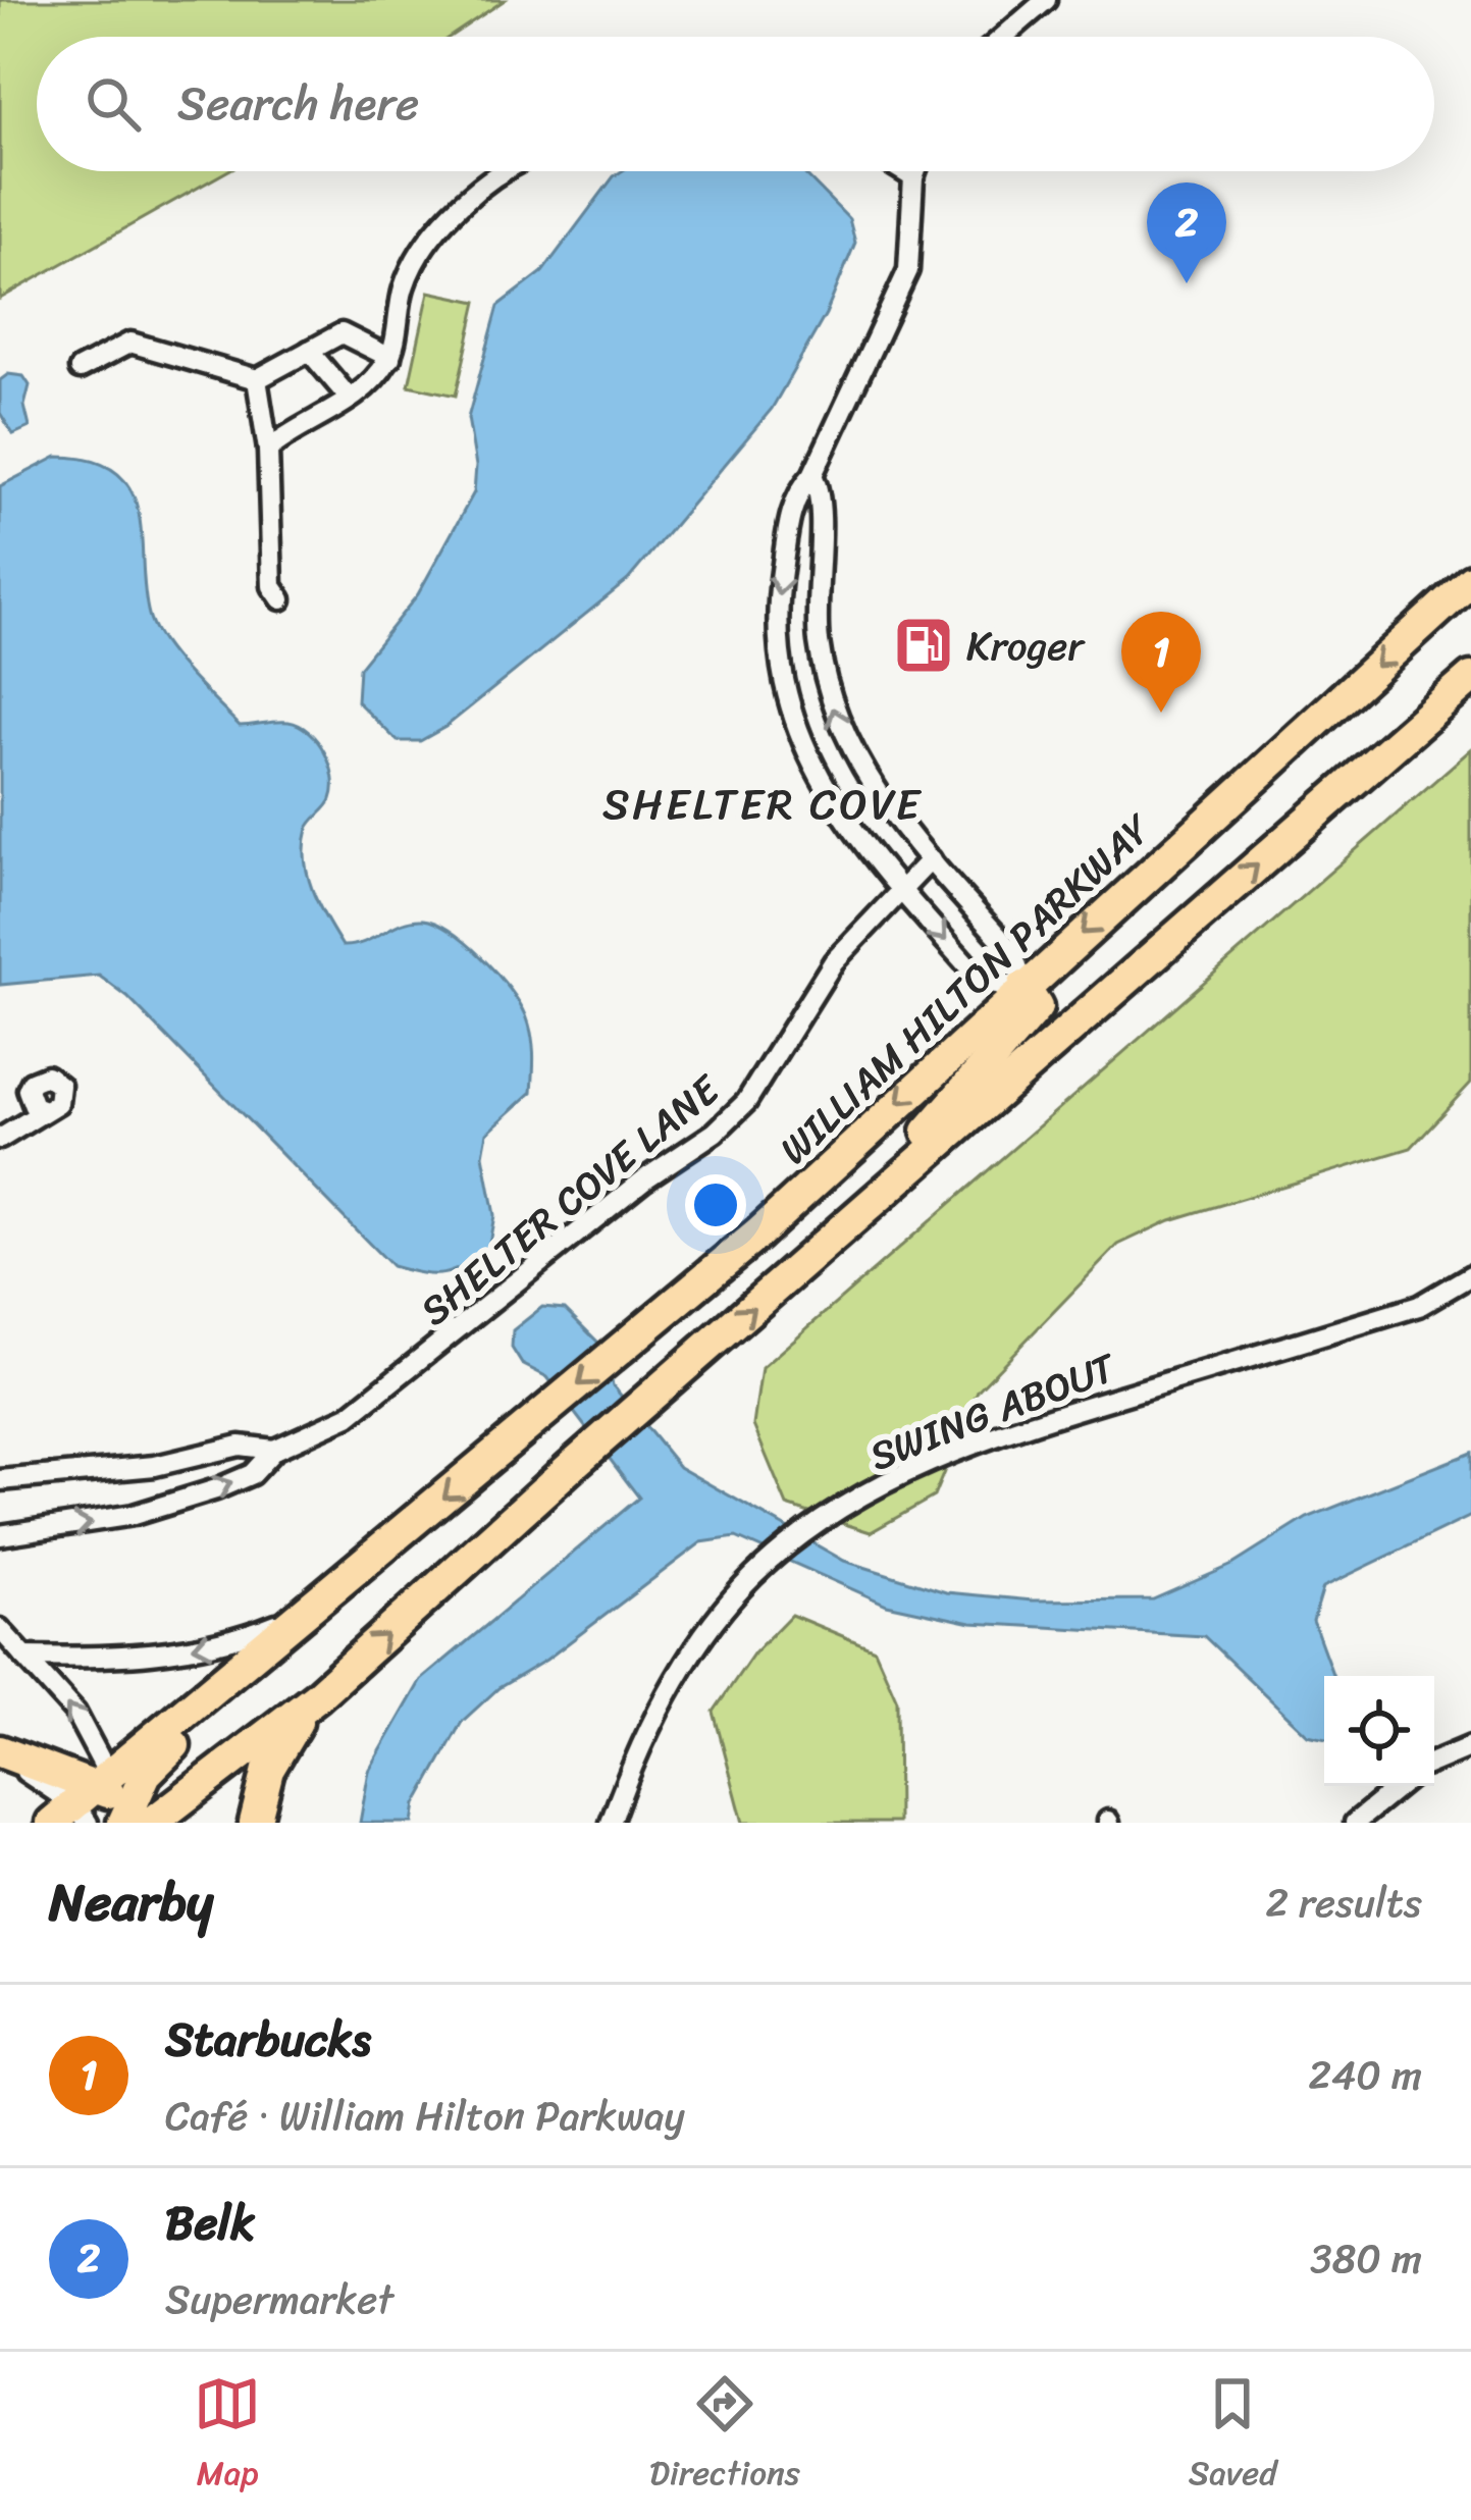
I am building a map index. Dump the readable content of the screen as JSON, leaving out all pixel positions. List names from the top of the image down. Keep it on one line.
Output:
{"streets":{"highway":["WILLIAM HILTON PARKWAY"],"street":["SHELTER COVE LANE","SWING ABOUT"]},"districts":["SHELTER COVE"],"places":{"fuel station":["Kroger"]},"page":{"search":"Search here","pins":["2","1"],"heading":["Nearby","2 results"],"list":[{"mark":"1","name":"Starbucks","note":"Café · William Hilton Parkway","value":"240 m"},{"mark":"2","name":"Belk","note":"Supermarket","value":"380 m"}],"nav":["Map","Directions","Saved"]}}
